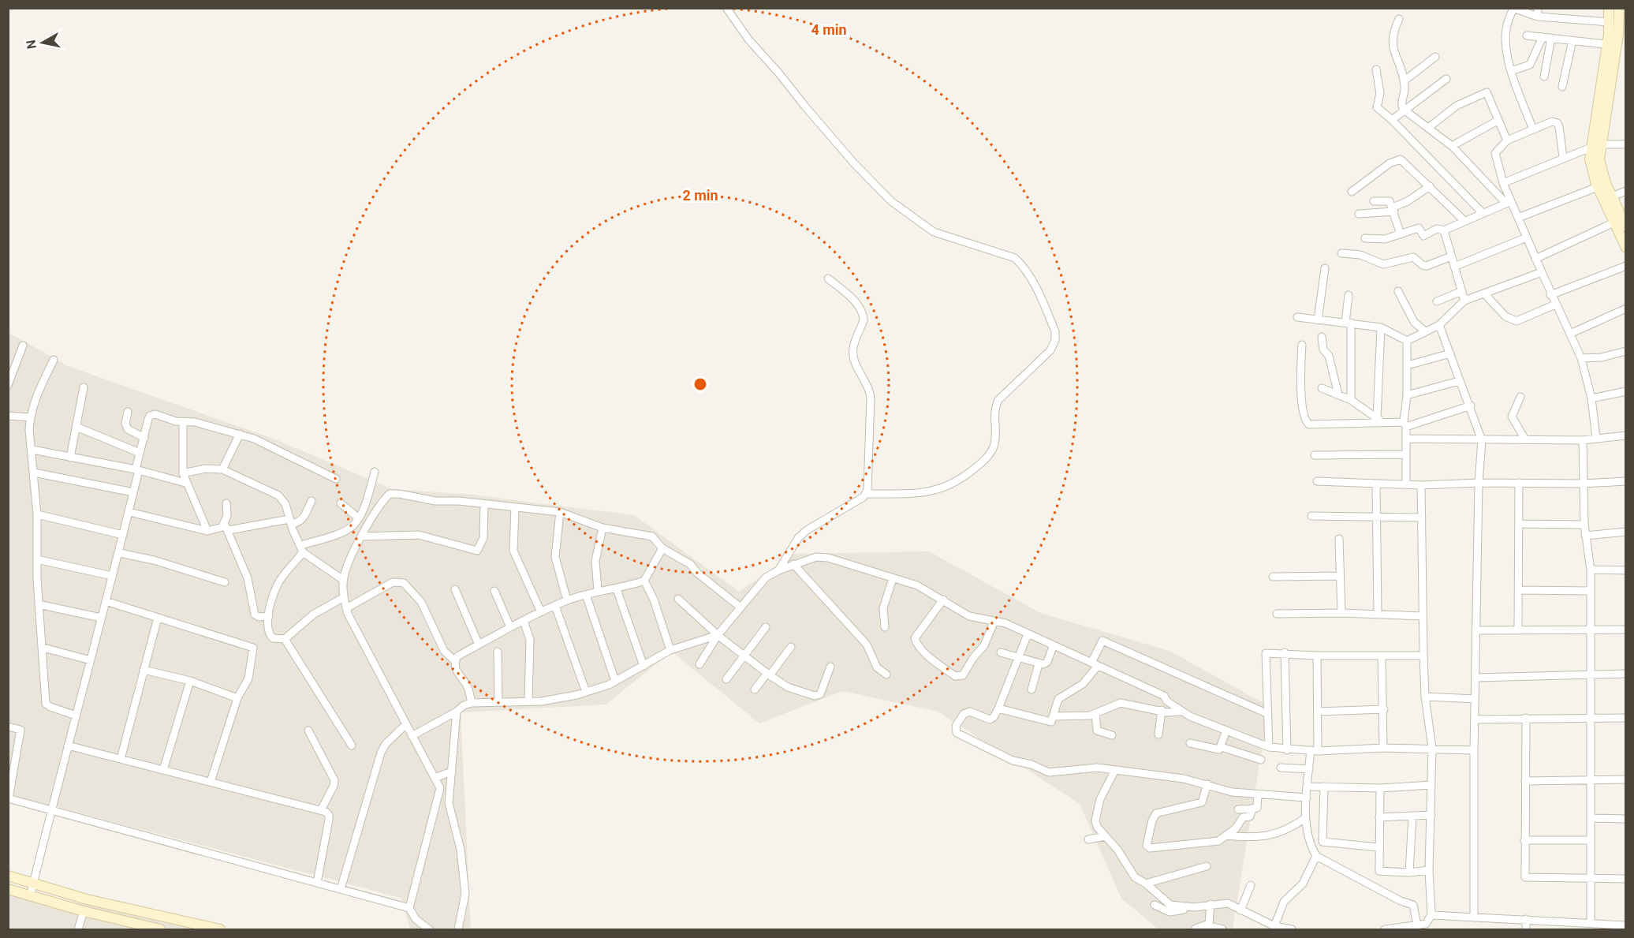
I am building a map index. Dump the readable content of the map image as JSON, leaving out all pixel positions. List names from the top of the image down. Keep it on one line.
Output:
{"north":"left","rings":["4 min","2 min"]}
